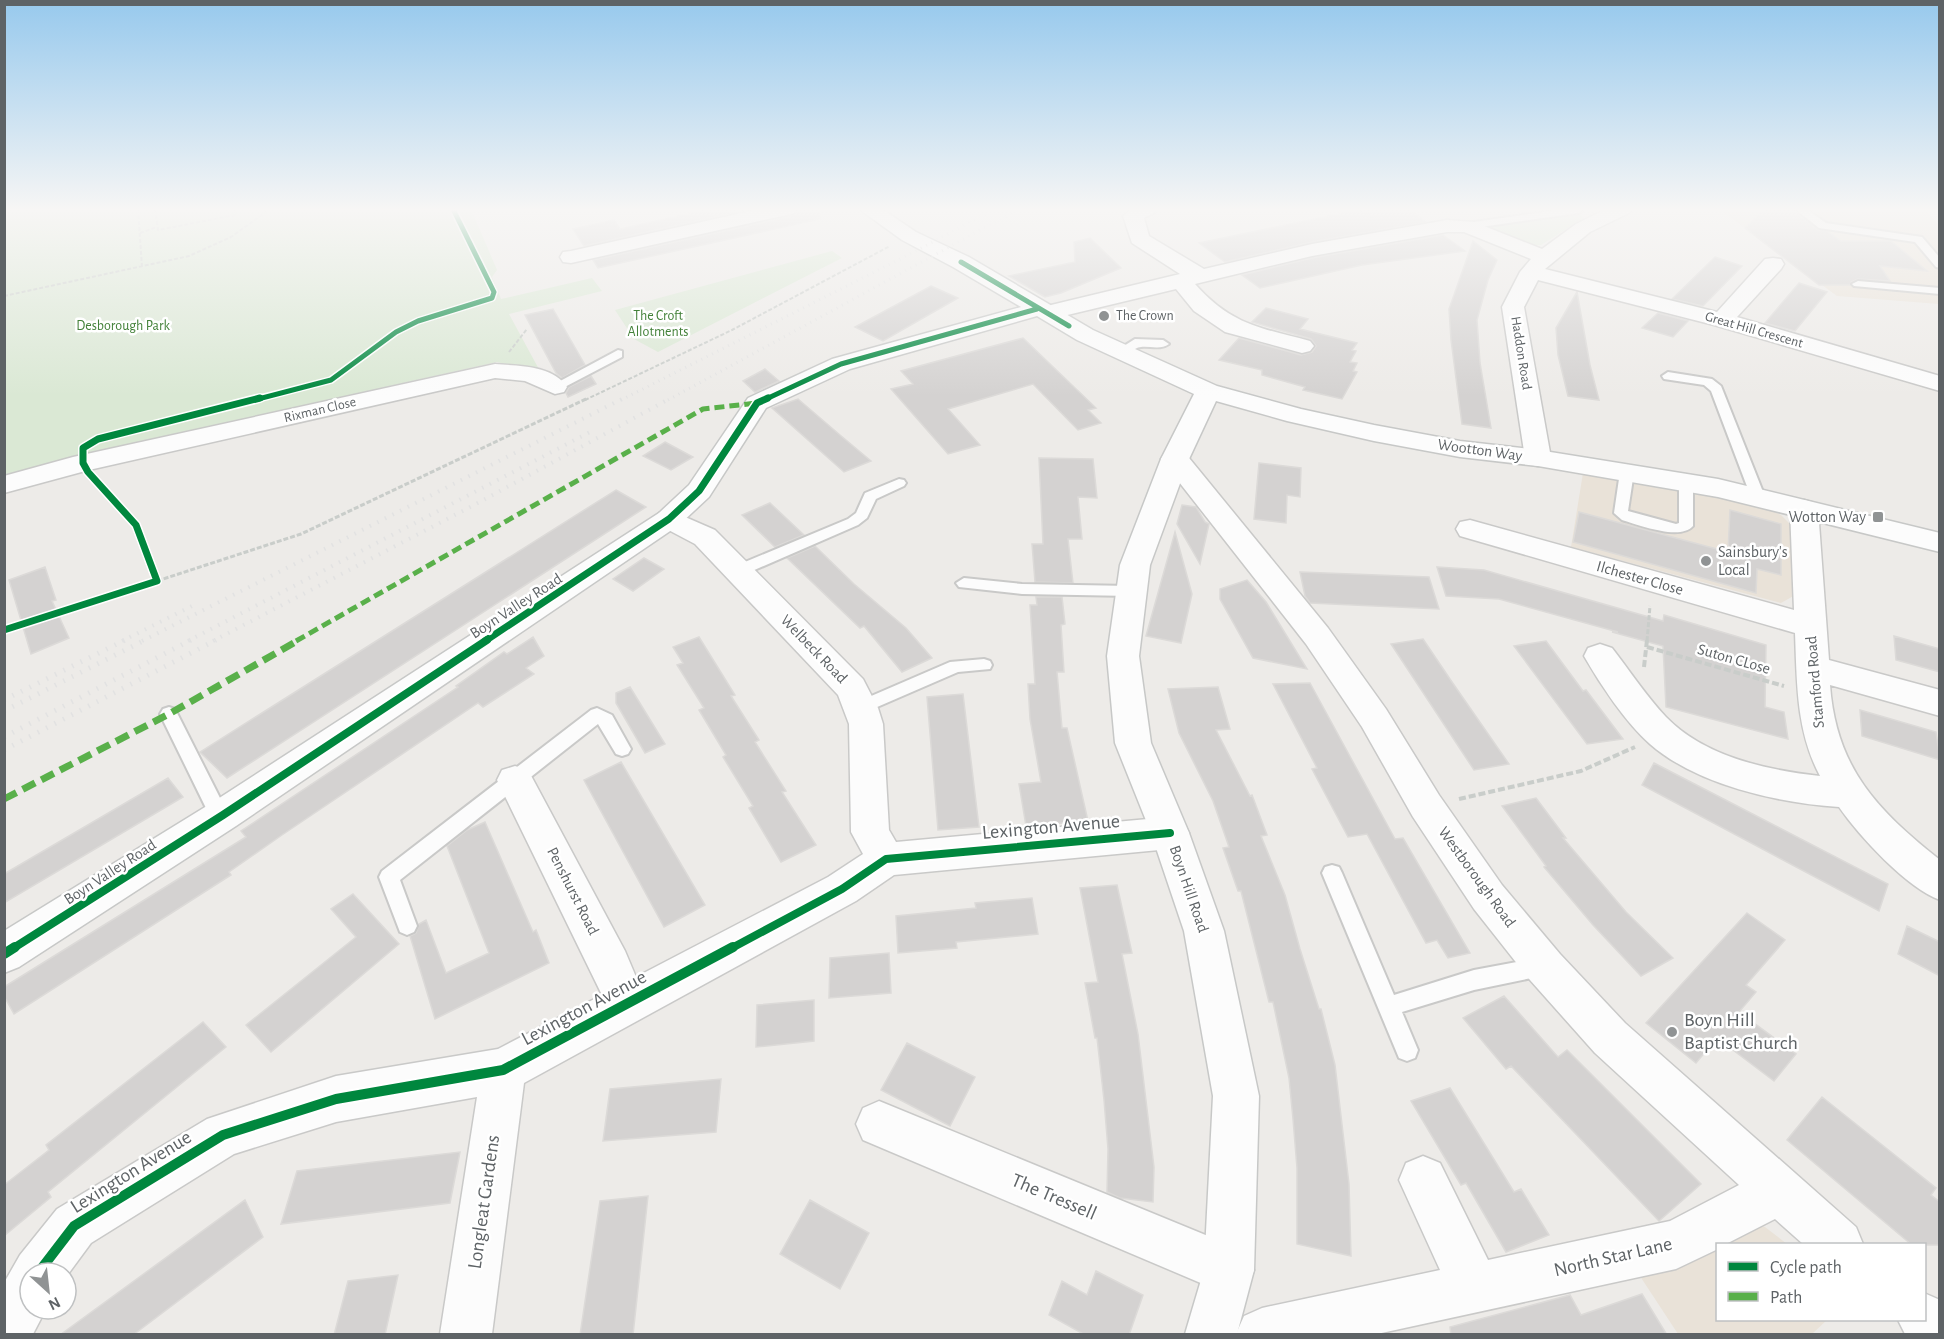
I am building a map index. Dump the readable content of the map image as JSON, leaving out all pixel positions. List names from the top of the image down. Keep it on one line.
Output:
{"streets":{"street":["Great Hill Crescent","Haddon Road","Rixman Close","Wootton Way","Ilchester Close","Boyn Valley Road","Welbeck Road","Stamford Road","Lexington Avenue","Westborough Road","Boyn Hill Road","Penshurst Road","The Tressell","Longleat Gardens","North Star Lane"],"path":["Suton CLose"]},"crossings":[["Haddon Road","Wootton Way"],["Wootton Way","Boyn Valley Road"],["Wootton Way","Stamford Road"],["Wootton Way","Boyn Hill Road"],["Ilchester Close","Suton CLose"],["Ilchester Close","Stamford Road"],["Boyn Valley Road","Welbeck Road"],["Welbeck Road","Lexington Avenue"],["Suton CLose","Stamford Road"],["Lexington Avenue","Boyn Hill Road"],["Lexington Avenue","Penshurst Road"],["Lexington Avenue","Longleat Gardens"],["Westborough Road","Boyn Hill Road"],["Westborough Road","North Star Lane"],["Boyn Hill Road","The Tressell"]],"parks":["The Croft Allotments","Desborough Park"],"places":{"other":["The Crown","Sainsbury's Local","Boyn Hill Baptist Church"],"transit":["Wotton Way"]},"legend":["Cycle path","Path"],"north":"bottom right"}
